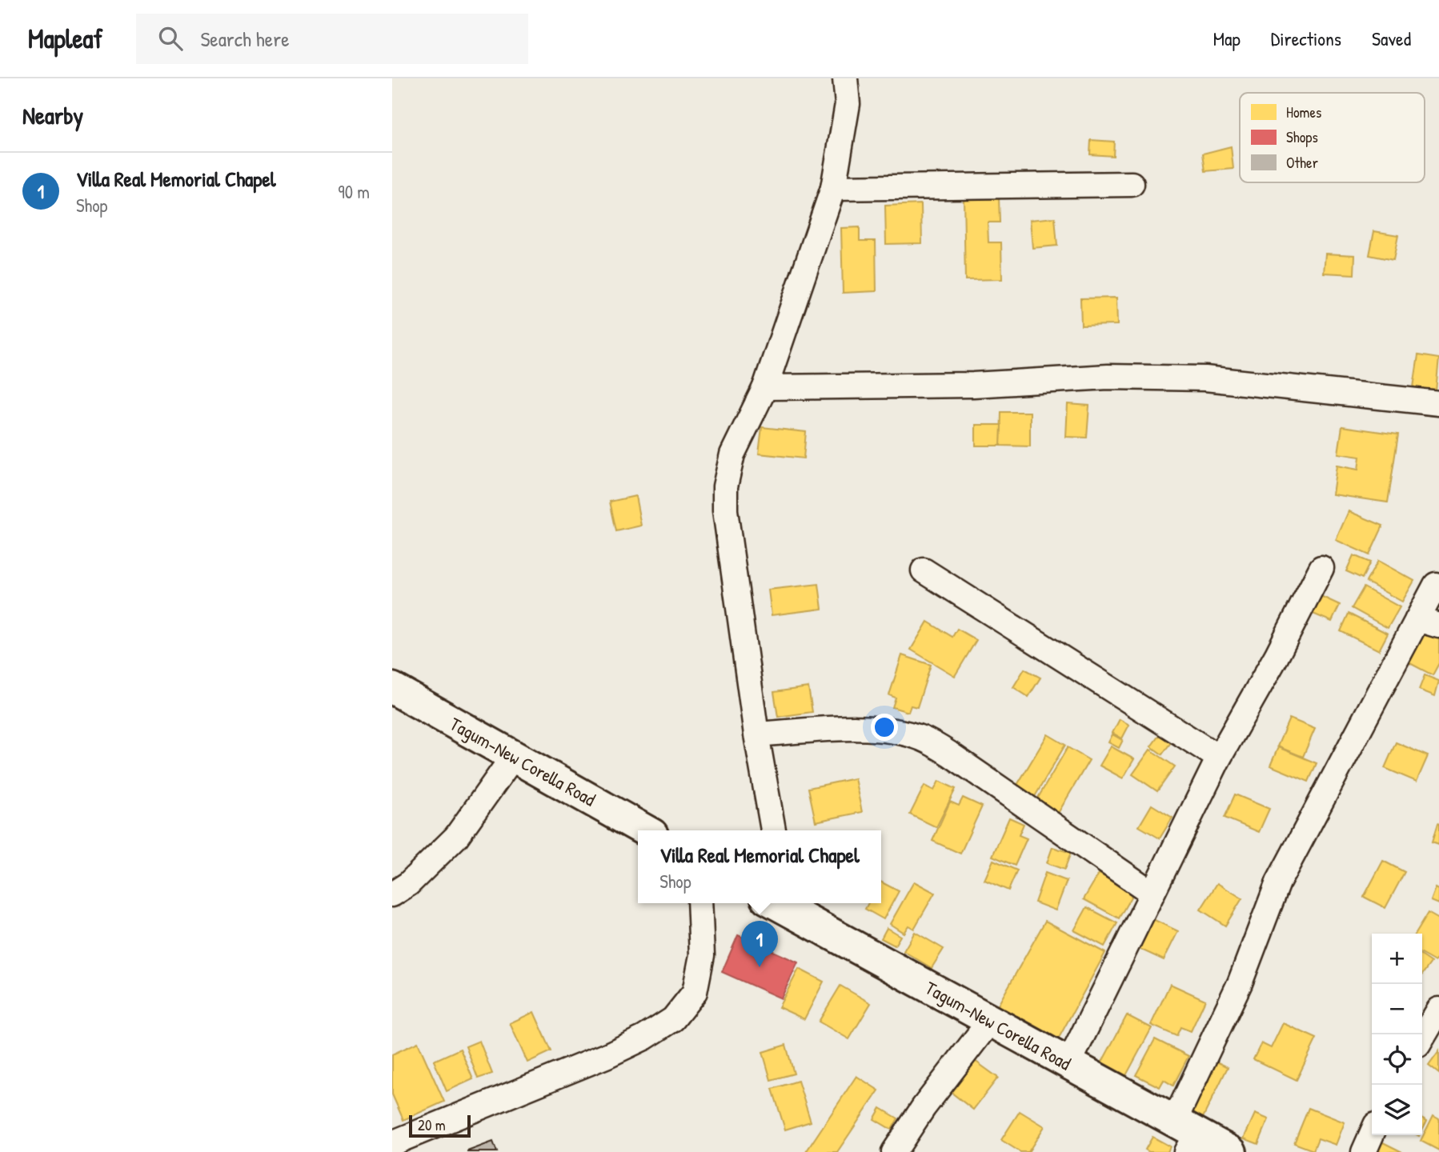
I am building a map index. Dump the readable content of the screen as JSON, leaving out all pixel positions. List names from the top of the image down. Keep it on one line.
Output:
{"streets":{"main road":["Tagum-New Corella Road"]},"legend":["Homes","Shops","Other"],"scale_bar":"20 m","page":{"header":"Mapleaf","search":"Search here","nav":["Map","Directions","Saved"],"heading":"Nearby","list":[{"mark":"1","name":"Villa Real Memorial Chapel","note":"Shop","value":"90 m"}],"popup":["Villa Real Memorial Chapel","Shop"],"pins":"1","map_buttons":["+","−"],"scale":"20 m"}}
